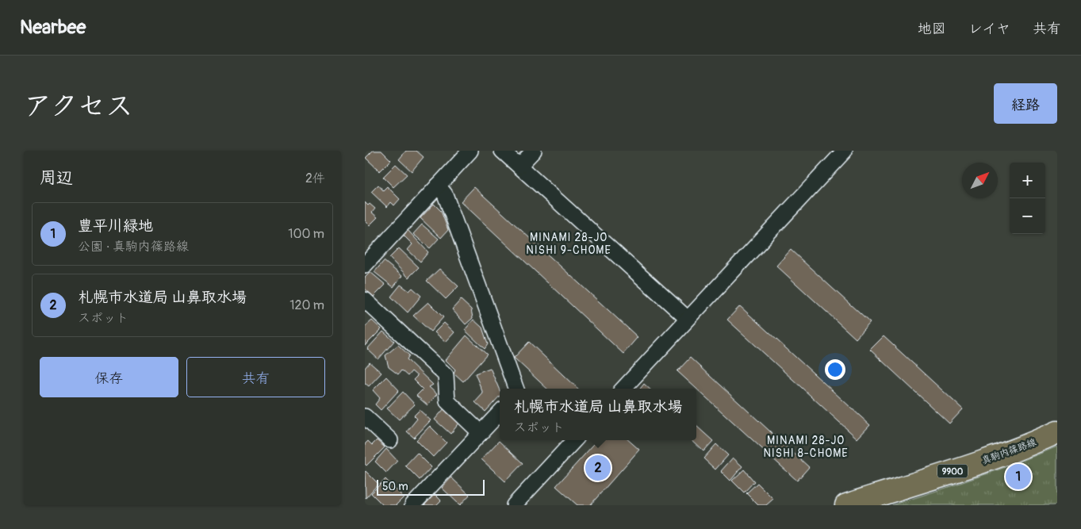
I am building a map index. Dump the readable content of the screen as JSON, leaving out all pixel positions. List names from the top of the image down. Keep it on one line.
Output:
{"streets":{"main road":["真駒内篠路線","9900"]},"districts":["MINAMI 28-JO NISHI 9-CHOME","MINAMI 28-JO NISHI 8-CHOME"],"scale_bar":"50 m","north":"top right","page":{"header":"Nearbee","nav":["地図","レイヤ","共有"],"title":"アクセス","buttons":["経路",["保存","共有"]],"heading":["周辺","2件"],"map_buttons":["+","−"],"list":[{"mark":"1","name":"豊平川緑地","note":"公園 · 真駒内篠路線","value":"100 m"},{"mark":"2","name":"札幌市水道局 山鼻取水場","note":"スポット","value":"120 m"}],"popup":["札幌市水道局 山鼻取水場","スポット"],"pins":["2","1"],"scale":"50 m"}}
